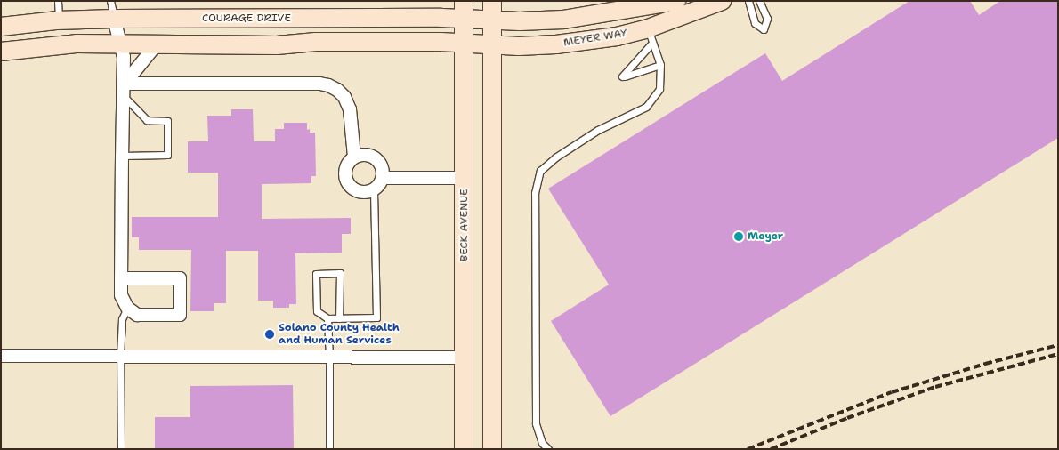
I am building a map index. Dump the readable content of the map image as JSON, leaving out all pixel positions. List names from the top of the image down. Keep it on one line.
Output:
{"streets":{"street":["COURAGE DRIVE","MEYER WAY","BECK AVENUE"]},"crossings":[["COURAGE DRIVE","MEYER WAY"],["COURAGE DRIVE","BECK AVENUE"],["MEYER WAY","BECK AVENUE"]],"places":["Meyer","Solano County Health and Human Services"]}
